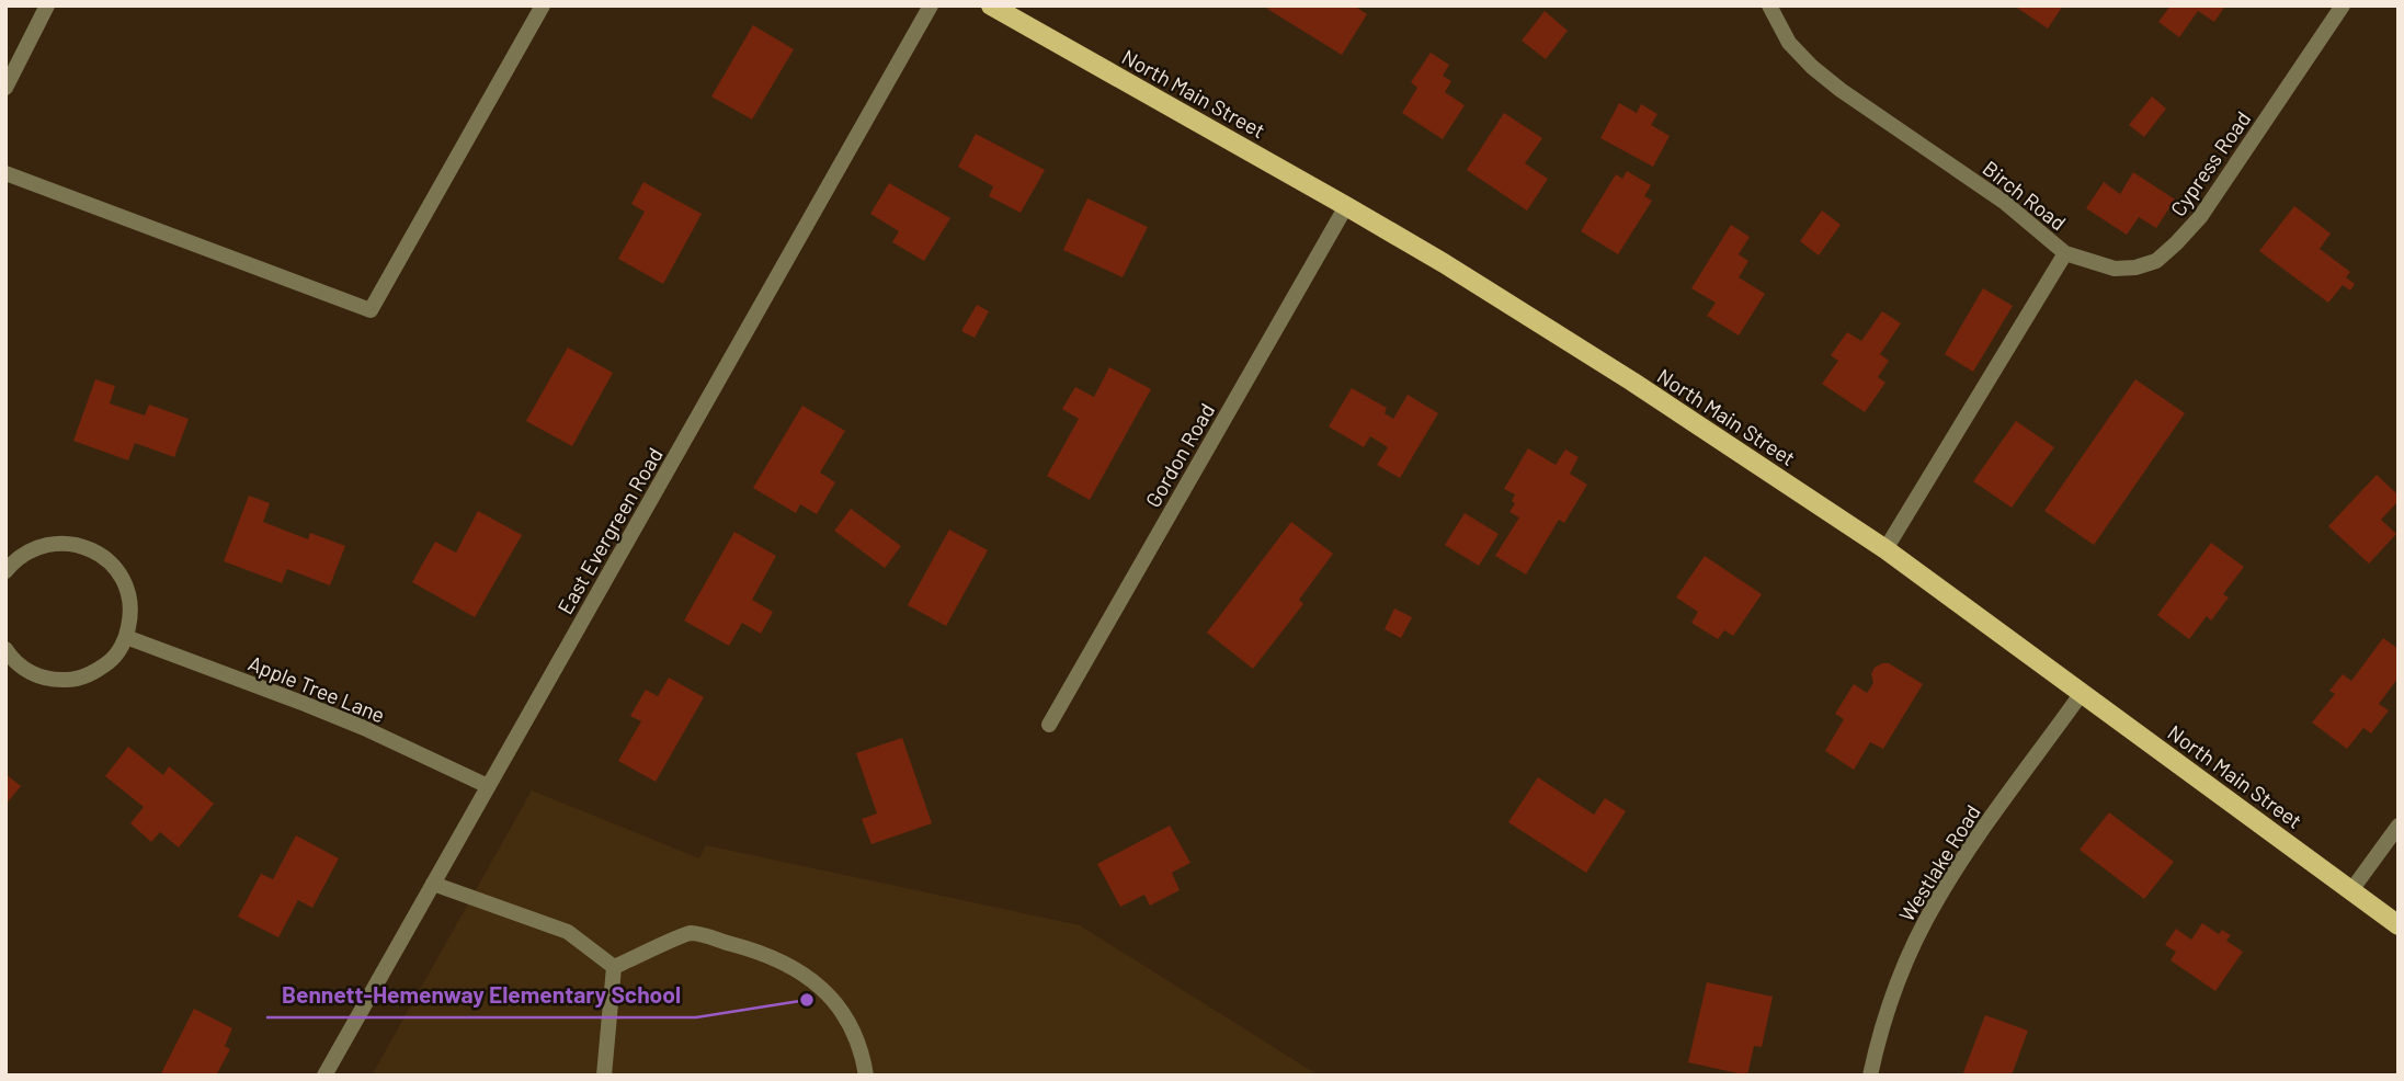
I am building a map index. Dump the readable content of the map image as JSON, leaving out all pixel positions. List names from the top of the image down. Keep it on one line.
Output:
{"streets":{"main road":["North Main Street"],"street":["Cypress Road","Birch Road","Gordon Road","East Evergreen Road","Apple Tree Lane","Westlake Road"]},"crossings":[["North Main Street","Birch Road"],["North Main Street","Gordon Road"],["North Main Street","Westlake Road"],["Cypress Road","Birch Road"],["East Evergreen Road","Apple Tree Lane"]],"places":["Bennett-Hemenway Elementary School"]}
